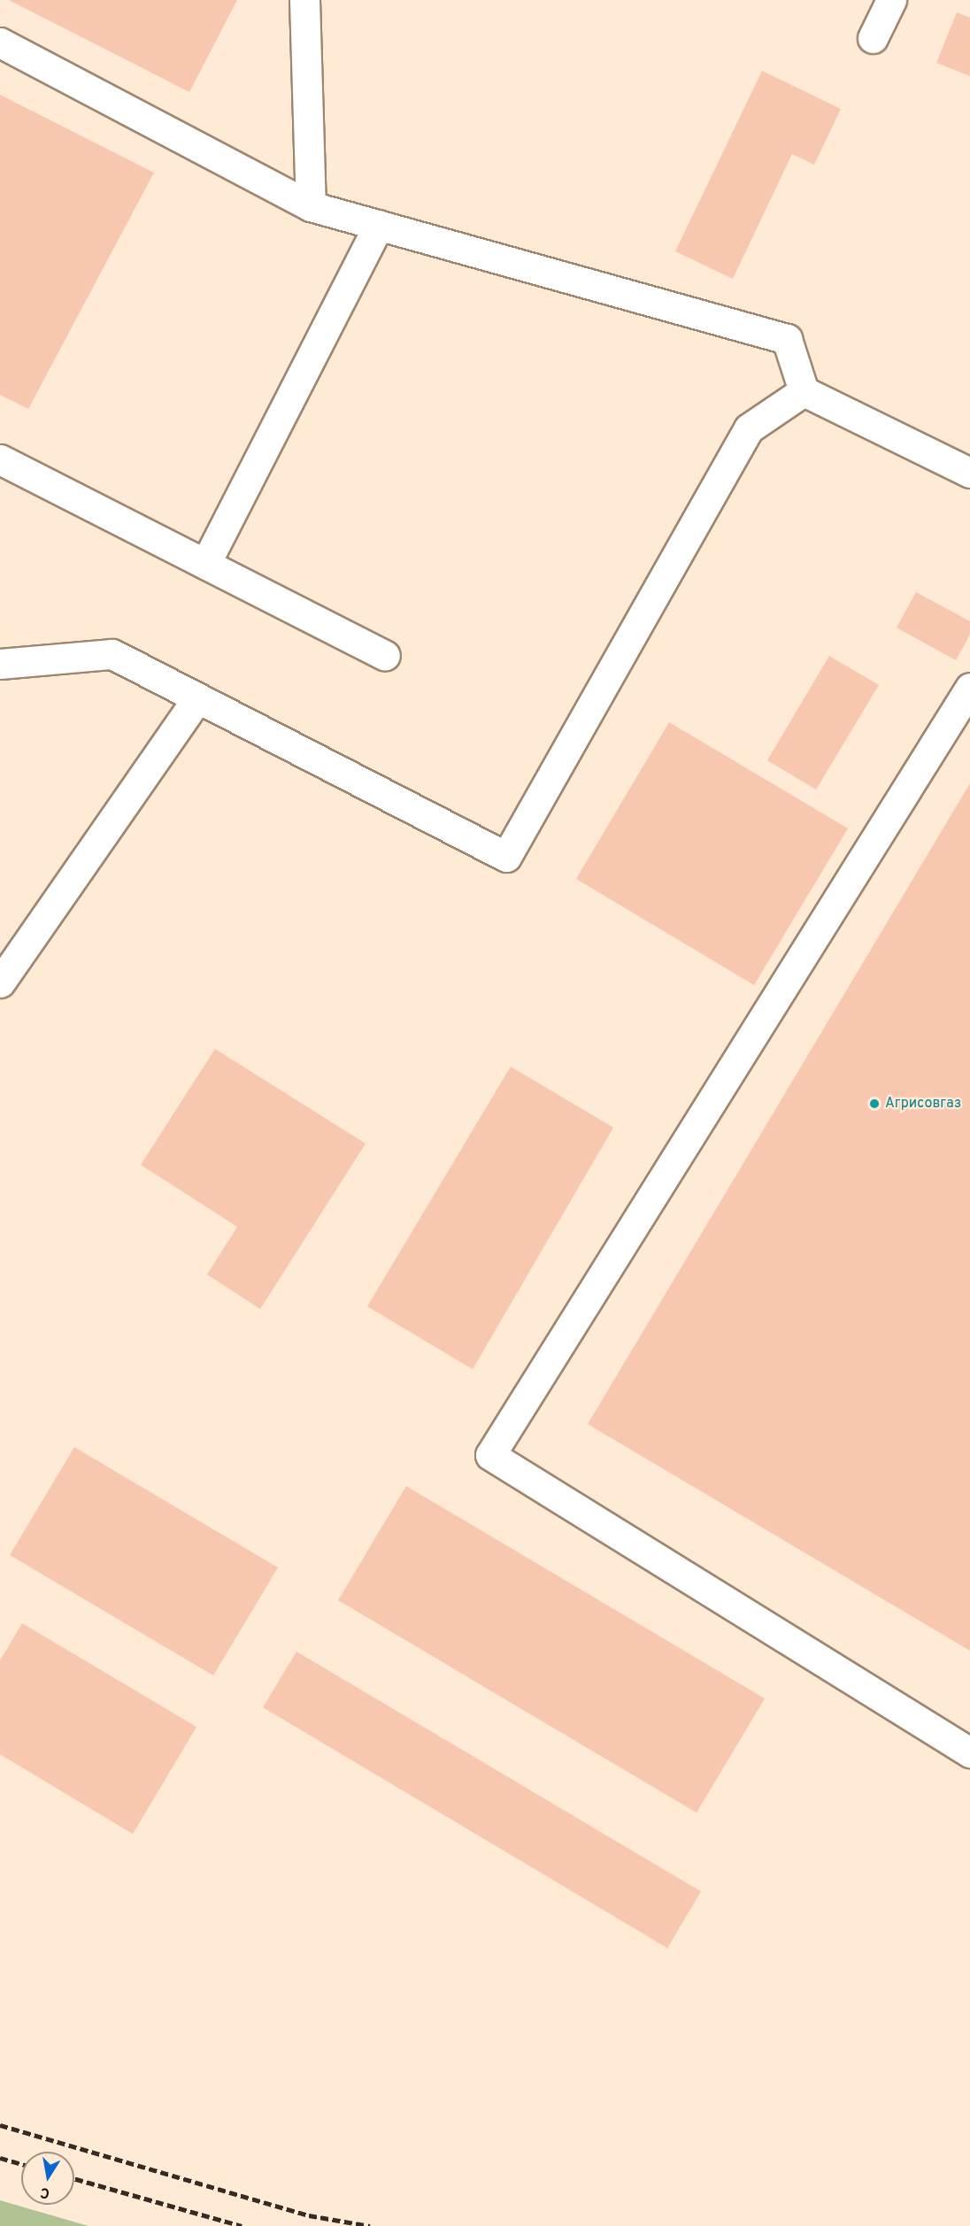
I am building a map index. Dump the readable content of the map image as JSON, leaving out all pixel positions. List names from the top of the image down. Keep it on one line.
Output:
{"places":["Агрисовгаз"],"north":"bottom"}
